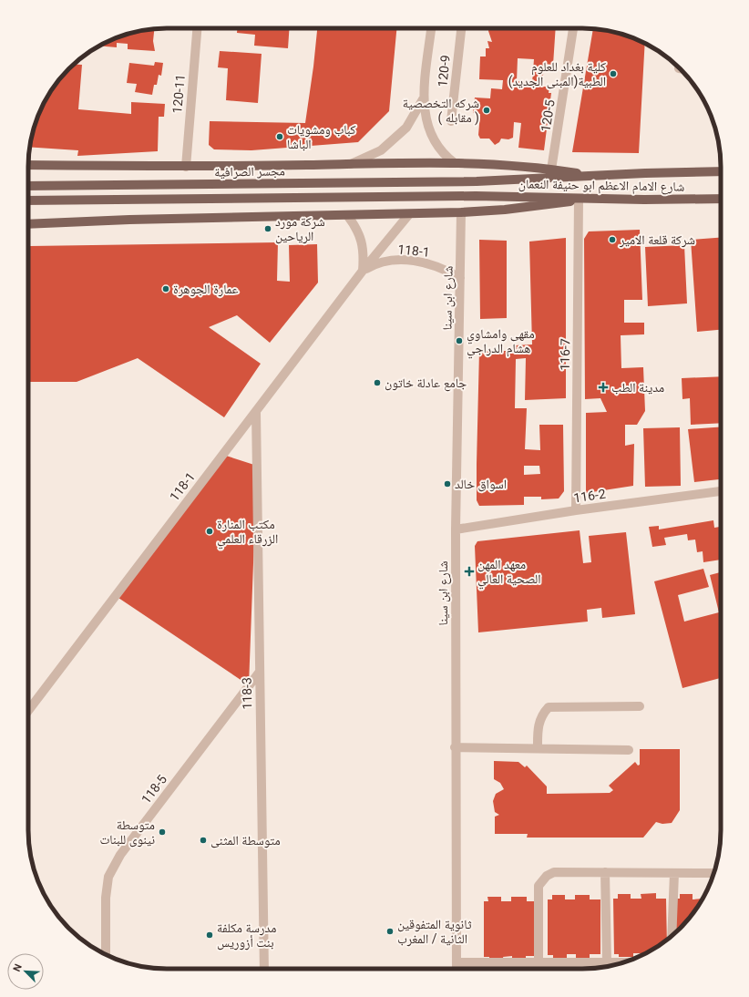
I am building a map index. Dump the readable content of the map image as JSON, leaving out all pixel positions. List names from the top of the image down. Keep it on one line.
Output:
{"streets":{"main road":["مجسر الصرافية","شارع الامام الاعظم ابو حنيفة النعمان"],"street":["120-9","120-11","120-5","118-1","شارع ابن سينا","116-7","116-2","118-3","118-5"]},"crossings":[["مجسر الصرافية","شارع الامام الاعظم ابو حنيفة النعمان"],["118-1","شارع ابن سينا"],["118-1","118-3"],["شارع ابن سينا","116-2"],["116-7","116-2"],["118-3","118-5"]],"places":{"other":["كلية بغداد للعلوم الطبية(المبنى الجديد)","شركه التخصصية ( مقابله )","كباب ومشويات الباشا","شركة مورد الرياحين","شركة قلعة الامير","عمارة الجوهرة","مقهى وامشاوي هشام الدراجي","جامع عادلة خاتون","اسواق خالد","مكتب المنارة الزرقاء العلمي","متوسطة نينوى للبنات","متوسطة المثنى","ثانوية المتفوقين الثانية / المغرب","مدرسة مكلفة بنت أزوريس"],"health":["مدينة الطب","معهد المهن الصحية العالي"]},"north":"top left"}
